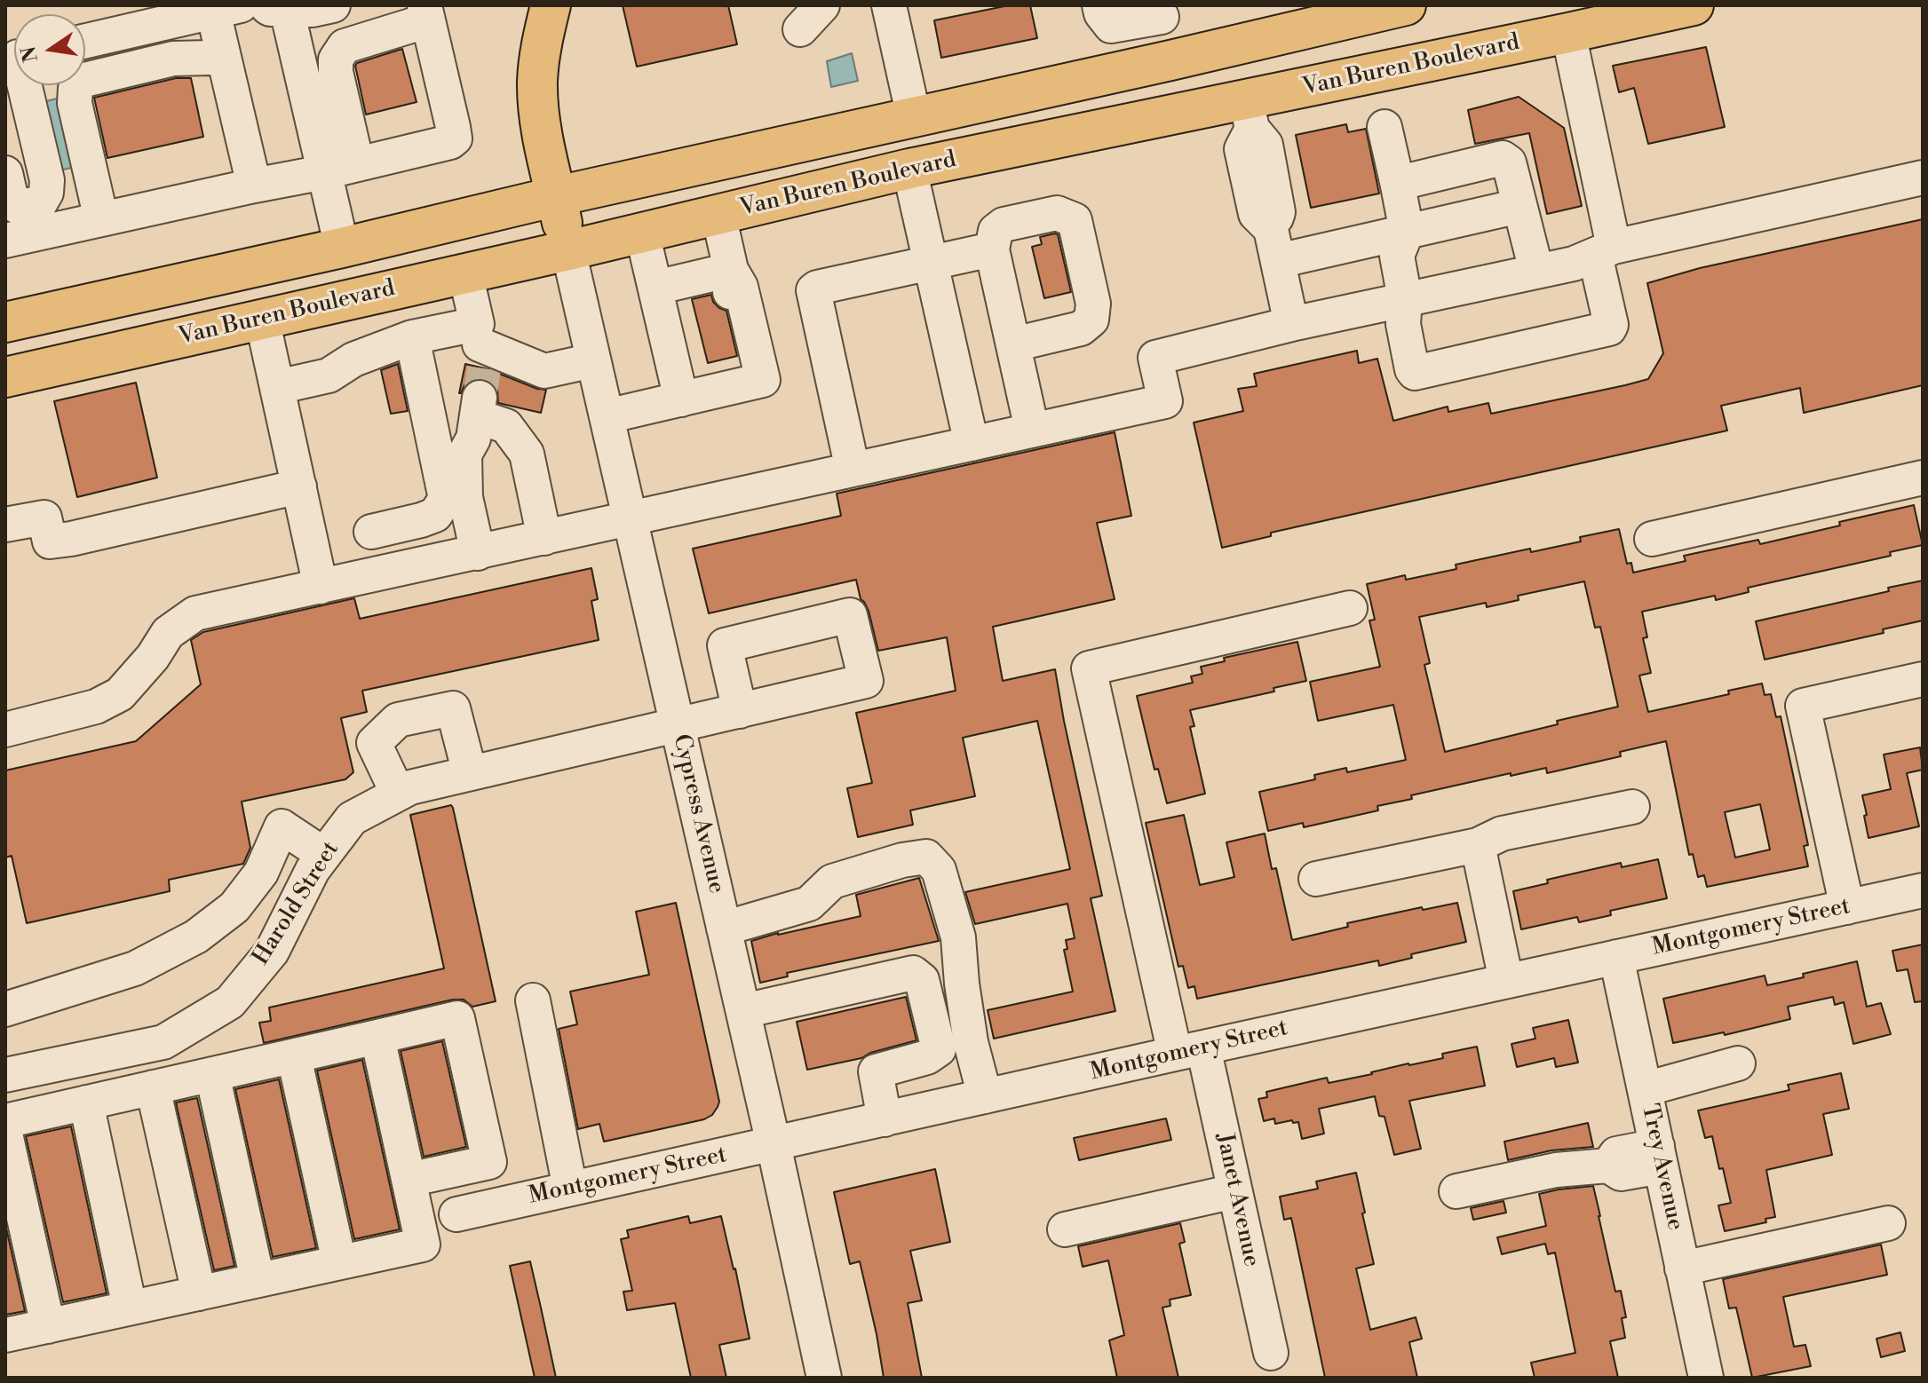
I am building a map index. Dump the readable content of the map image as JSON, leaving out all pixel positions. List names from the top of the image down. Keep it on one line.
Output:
{"streets":{"main road":["Van Buren Boulevard"],"street":["Cypress Avenue","Harold Street","Montgomery Street","Trey Avenue","Janet Avenue"]},"crossings":[["Van Buren Boulevard","Cypress Avenue"],["Cypress Avenue","Harold Street"],["Cypress Avenue","Montgomery Street"],["Montgomery Street","Trey Avenue"],["Montgomery Street","Janet Avenue"]],"north":"left"}
